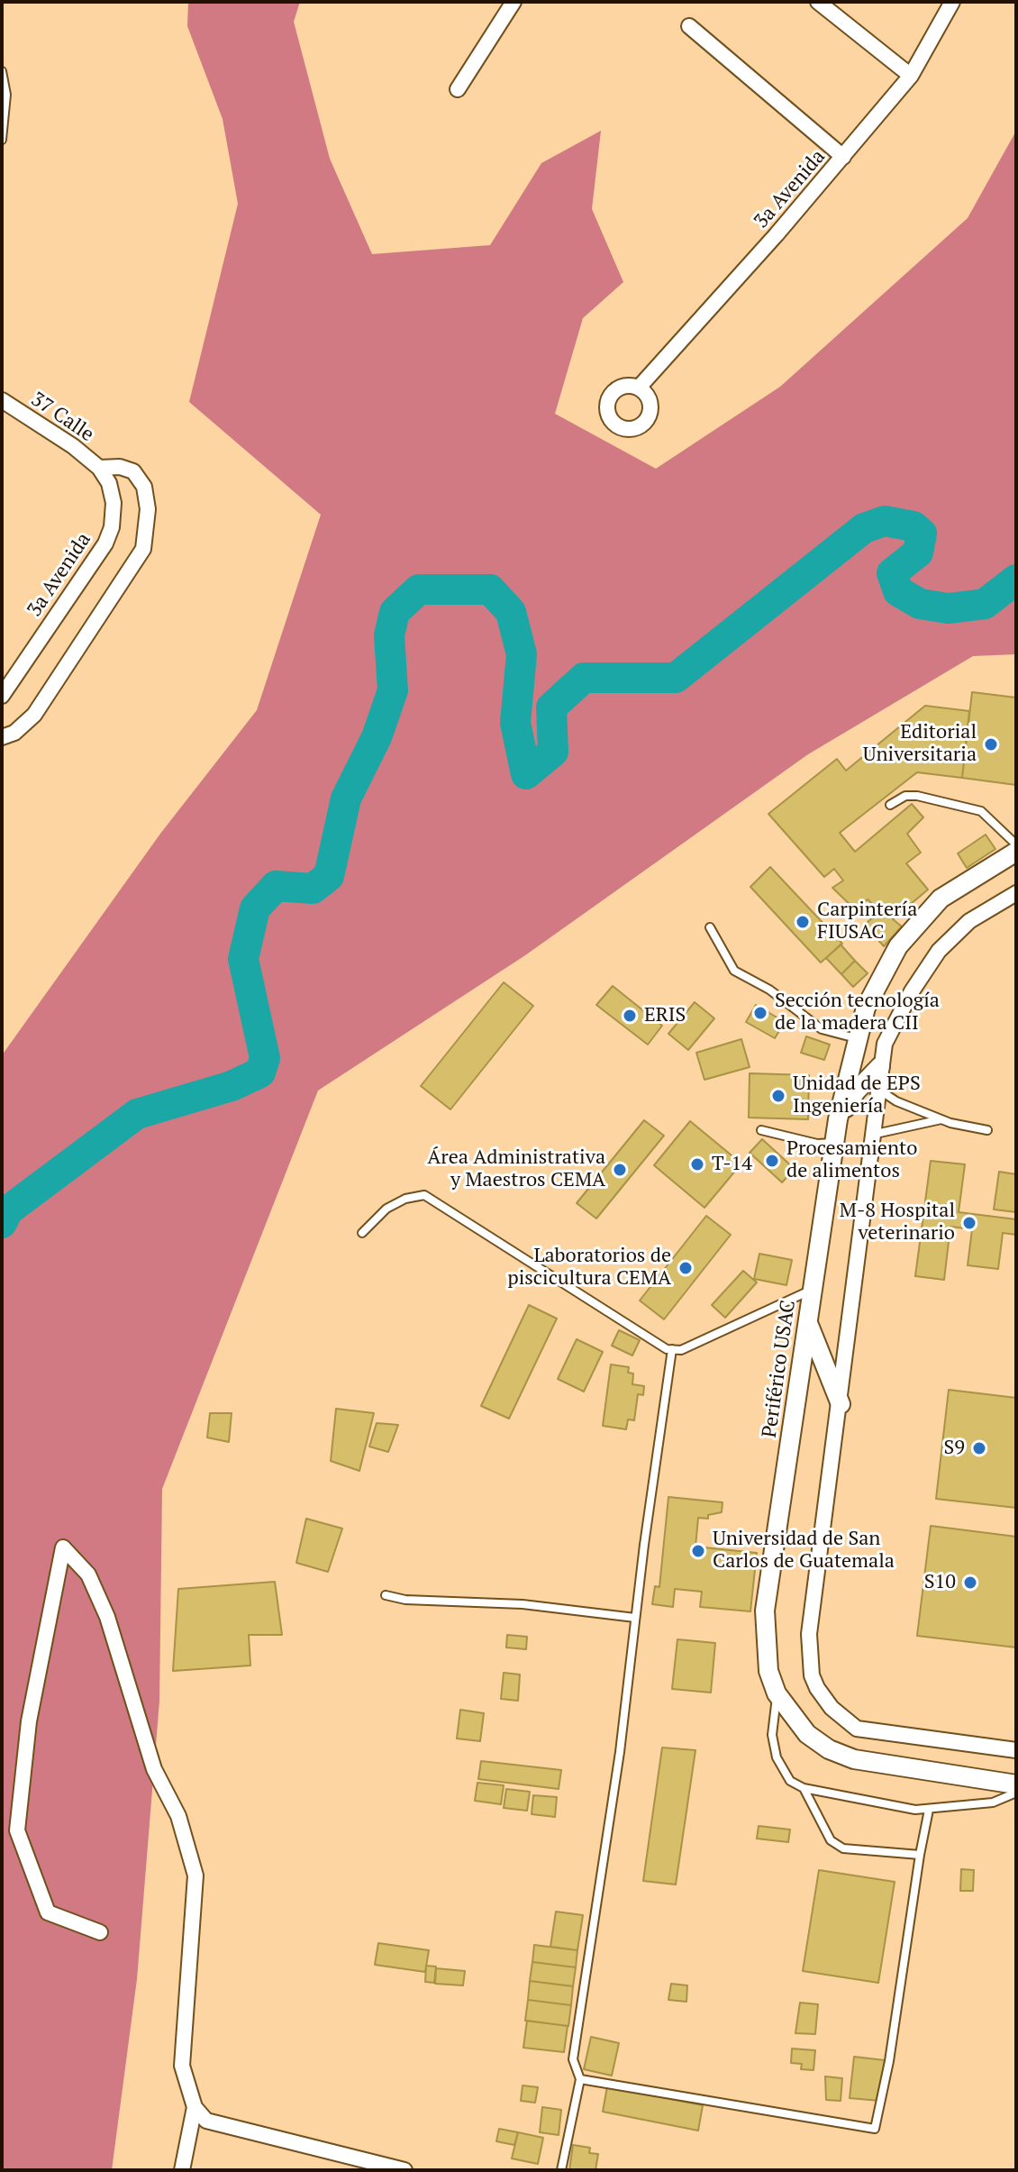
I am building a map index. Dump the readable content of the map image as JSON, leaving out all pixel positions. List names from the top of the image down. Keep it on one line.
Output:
{"streets":{"street":["3a Avenida","37 Calle","Periférico USAC"]},"crossings":[["3a Avenida","37 Calle"]],"places":["Editorial Universitaria","Carpintería FIUSAC","Sección tecnología de la madera CII","ERIS","Unidad de EPS Ingeniería","Procesamiento de alimentos","T-14","Área Administrativa y Maestros CEMA","M-8 Hospital veterinario","Laboratorios de piscicultura CEMA","S9","Universidad de San Carlos de Guatemala","S10"]}
